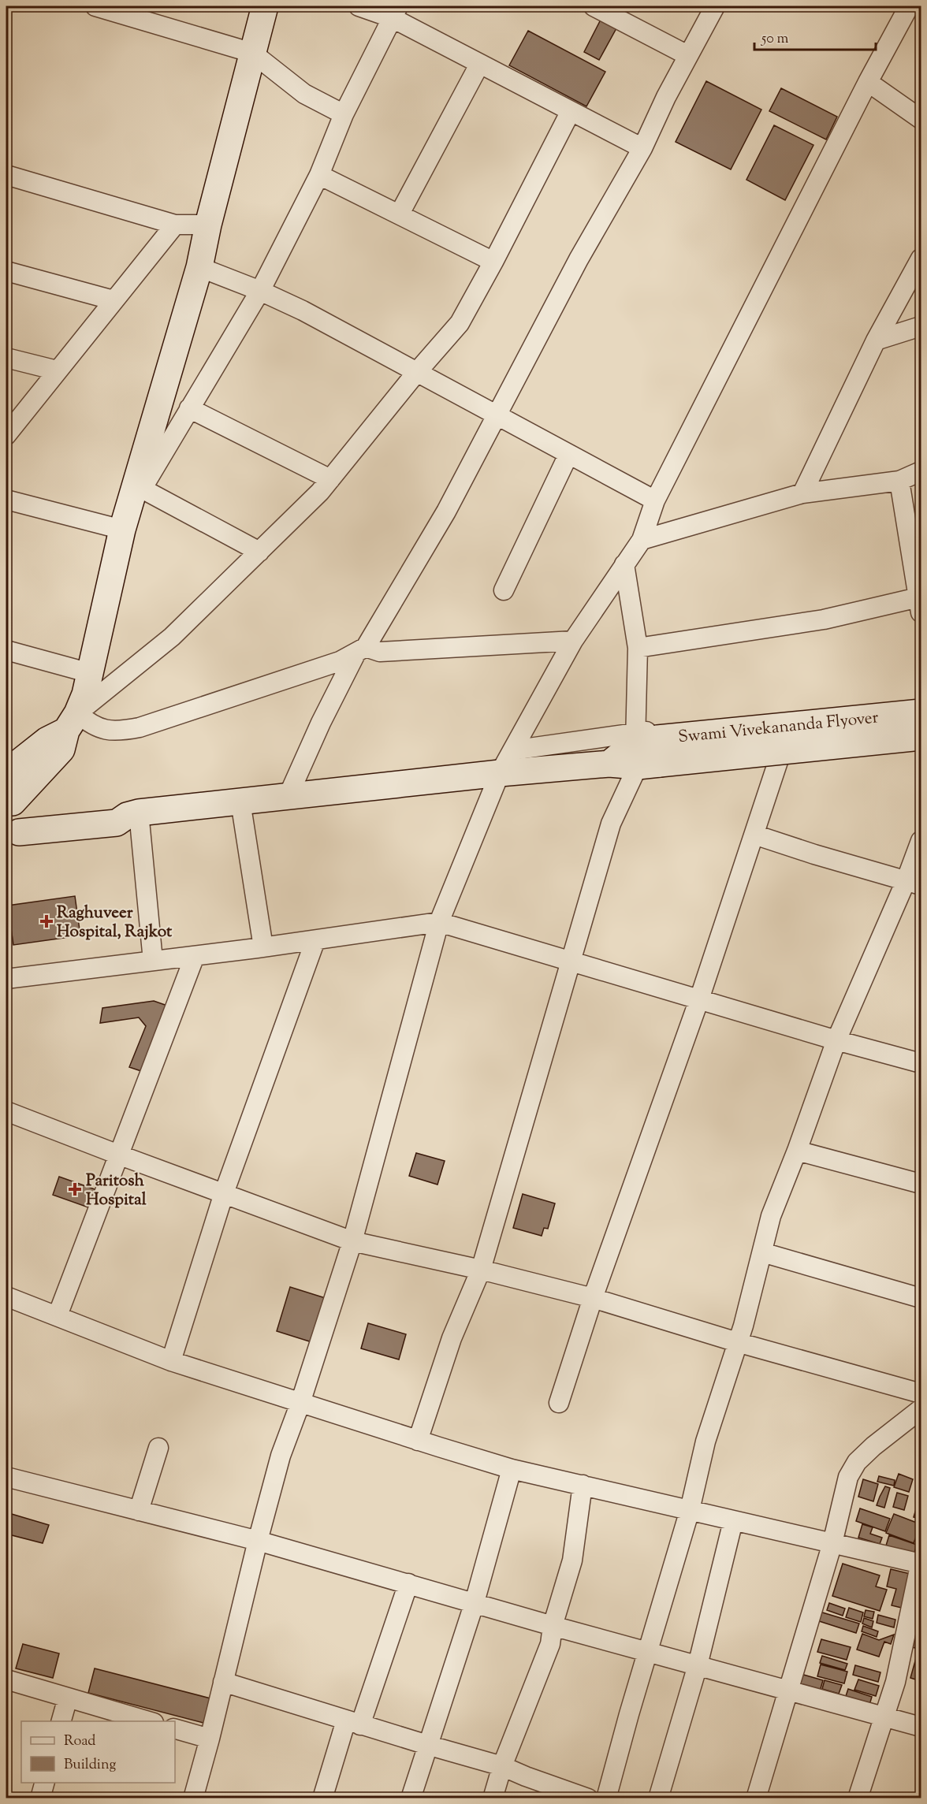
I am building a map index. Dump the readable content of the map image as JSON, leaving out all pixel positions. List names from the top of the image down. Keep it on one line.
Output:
{"streets":{"main road":["Swami Vivekananda Flyover"]},"places":{"health":["Raghuveer Hospital, Rajkot","Paritosh Hospital"]},"legend":["Road","Building"],"scale_bar":"50 m"}
